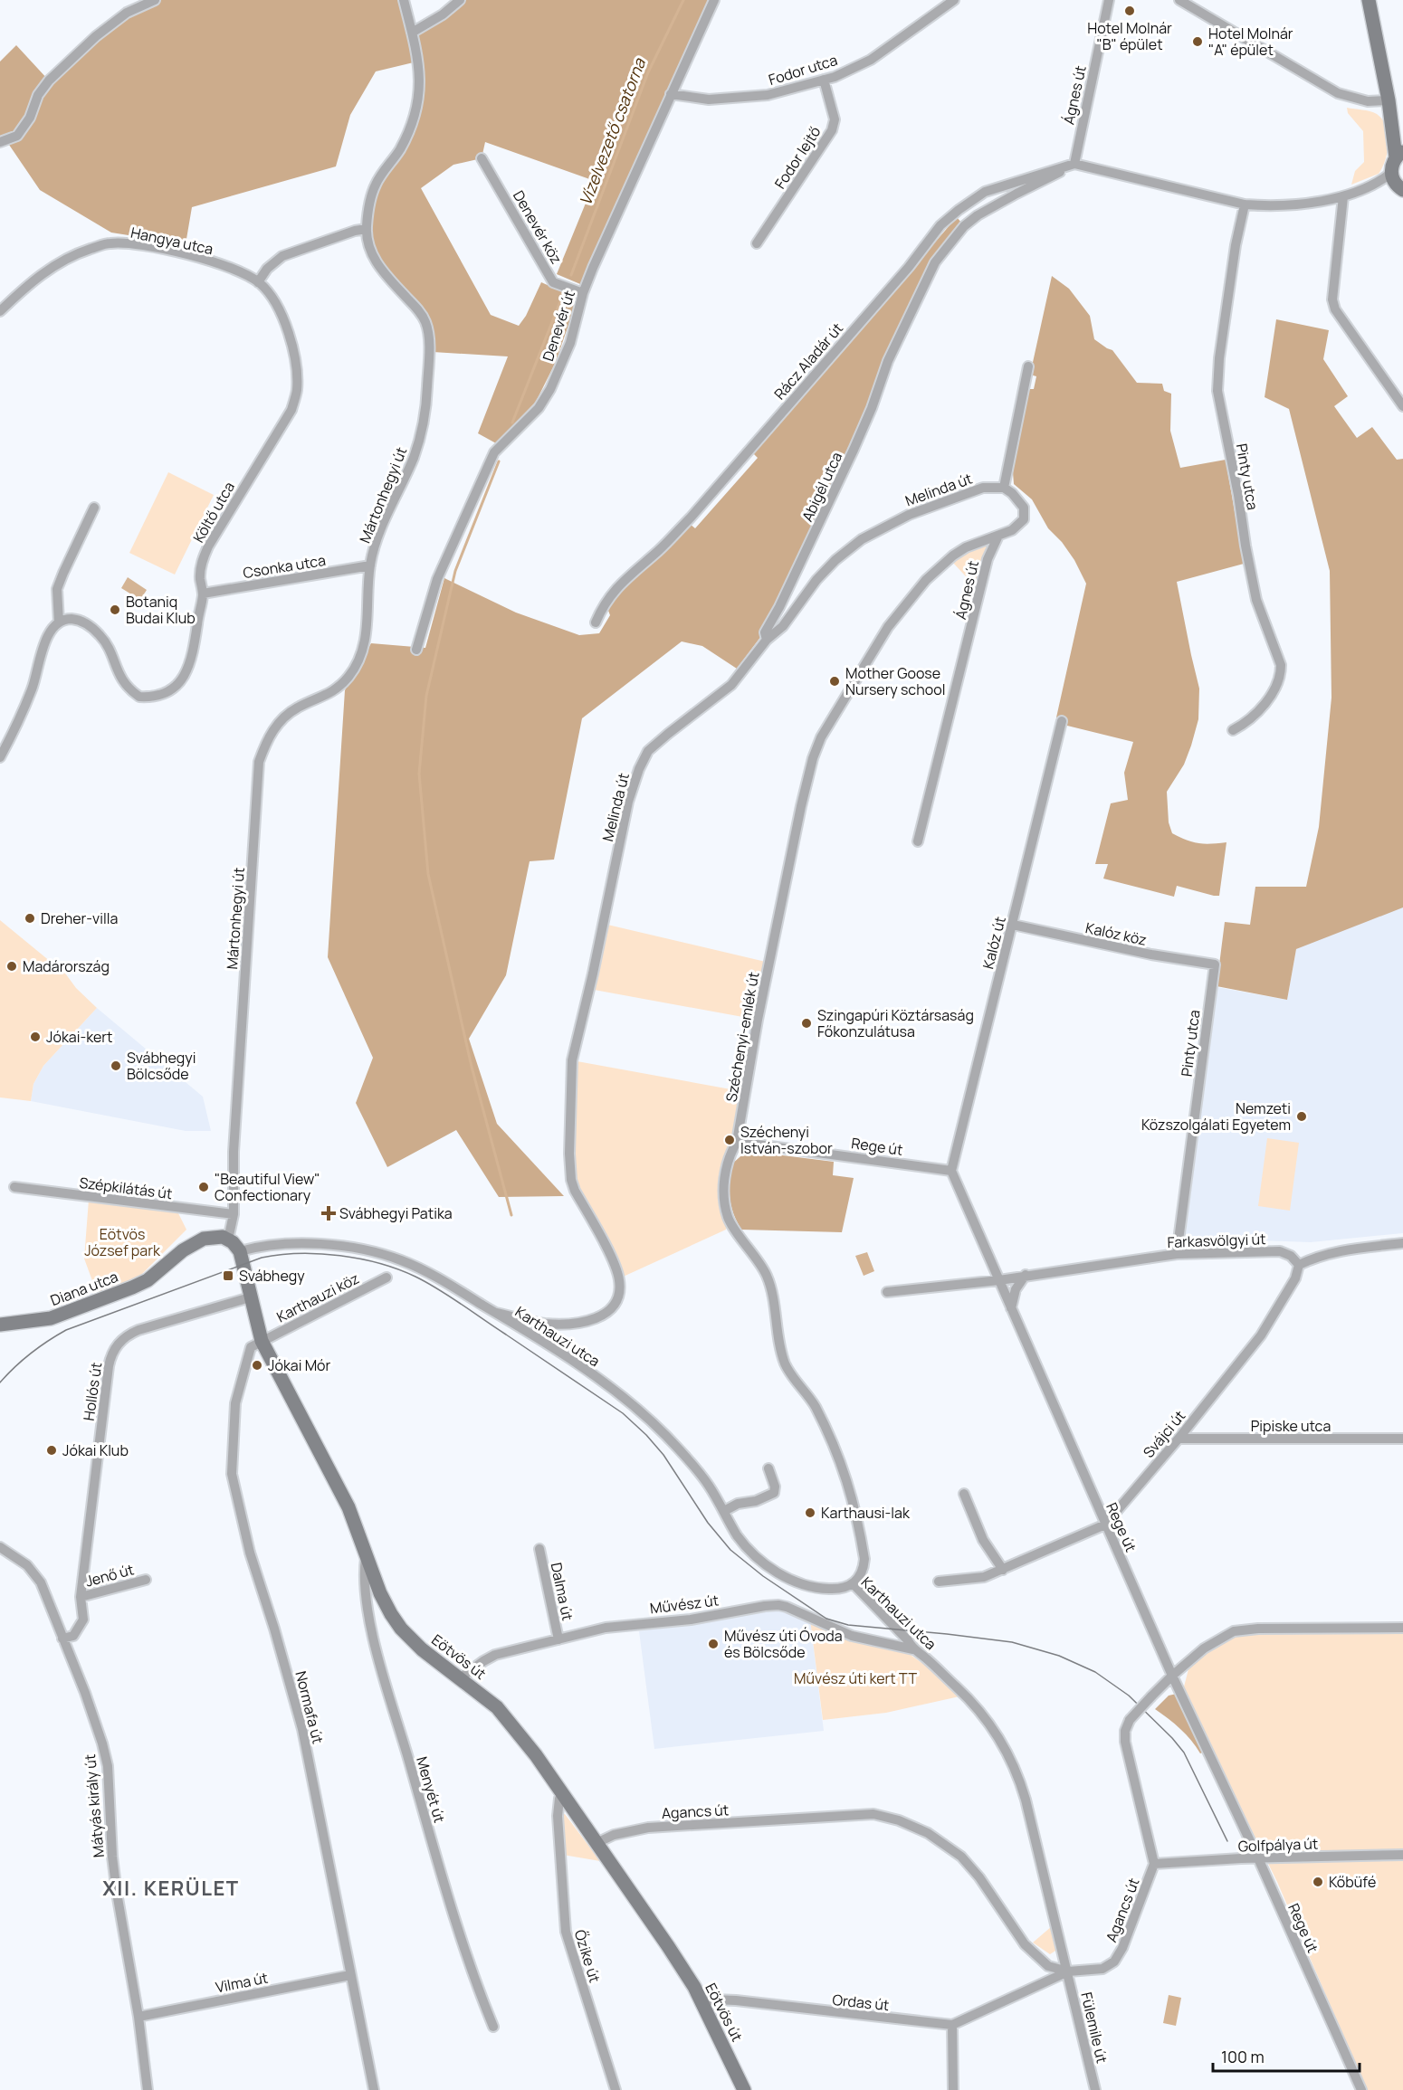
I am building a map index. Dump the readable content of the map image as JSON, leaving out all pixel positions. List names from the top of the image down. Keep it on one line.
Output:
{"streets":{"street":["Fodor utca","Ágnes út","Fodor lejtő","Denevér köz","Hangya utca","Denevér út","Rácz Aladár út","Pinty utca","Abigél utca","Melinda út","Mártonhegyi út","Költő utca","Csonka utca","Kalóz köz","Kalóz út","Széchenyi-emlék út","Rege út","Szépkilátás út","Farkasvölgyi út","Diana utca","Karthauzi köz","Karthauzi utca","Hollós út","Pipiske utca","Svájci út","Jenő út","Dalma út","Művész út","Eötvös út","Normafa út","Menyét út","Mátyás király út","Agancs út","Golfpálya út","Őzike út","Vilma út","Ordas út","Fülemile út"]},"crossings":[["Fodor utca","Fodor lejtő"],["Fodor utca","Denevér út"],["Ágnes út","Rácz Aladár út"],["Ágnes út","Abigél utca"],["Ágnes út","Széchenyi-emlék út"],["Denevér köz","Denevér út"],["Hangya utca","Költő utca"],["Rácz Aladár út","Abigél utca"],["Pinty utca","Kalóz köz"],["Pinty utca","Farkasvölgyi út"],["Abigél utca","Melinda út"],["Melinda út","Karthauzi utca"],["Mártonhegyi út","Csonka utca"],["Mártonhegyi út","Szépkilátás út"],["Költő utca","Csonka utca"],["Kalóz köz","Kalóz út"],["Kalóz út","Rege út"],["Széchenyi-emlék út","Rege út"],["Széchenyi-emlék út","Karthauzi utca"],["Rege út","Farkasvölgyi út"],["Rege út","Svájci út"],["Rege út","Agancs út"],["Rege út","Golfpálya út"],["Farkasvölgyi út","Svájci út"],["Karthauzi köz","Eötvös út"],["Karthauzi köz","Normafa út"],["Karthauzi utca","Művész út"],["Karthauzi utca","Eötvös út"],["Karthauzi utca","Agancs út"],["Karthauzi utca","Fülemile út"],["Hollós út","Jenő út"],["Hollós út","Eötvös út"],["Hollós út","Mátyás király út"],["Pipiske utca","Svájci út"],["Dalma út","Művész út"],["Művész út","Eötvös út"],["Eötvös út","Normafa út"],["Eötvös út","Menyét út"],["Eötvös út","Agancs út"],["Eötvös út","Őzike út"],["Eötvös út","Ordas út"],["Normafa út","Vilma út"],["Mátyás király út","Vilma út"],["Agancs út","Golfpálya út"],["Agancs út","Fülemile út"]],"districts":["XII. KERÜLET"],"water":["Vízelvezető csatorna"],"parks":["Eötvös József park","Művész úti kert TT"],"places":{"other":["Hotel Molnár \"B\" épület","Hotel Molnár \"A\" épület","Botaniq Budai Klub","Mother Goose Nursery school","Dreher-villa","Madárország","Szingapúri Köztársaság Főkonzulátusa","Jókai-kert","Svábhegyi Bölcsőde","Nemzeti Közszolgálati Egyetem","Széchenyi István-szobor","\"Beautiful View\" Confectionary","Jókai Mór","Jókai Klub","Karthausi-lak","Művész úti Óvoda és Bölcsőde","Kőbüfé"],"health":["Svábhegyi Patika"],"transit":["Svábhegy"]},"scale_bar":"100 m"}
